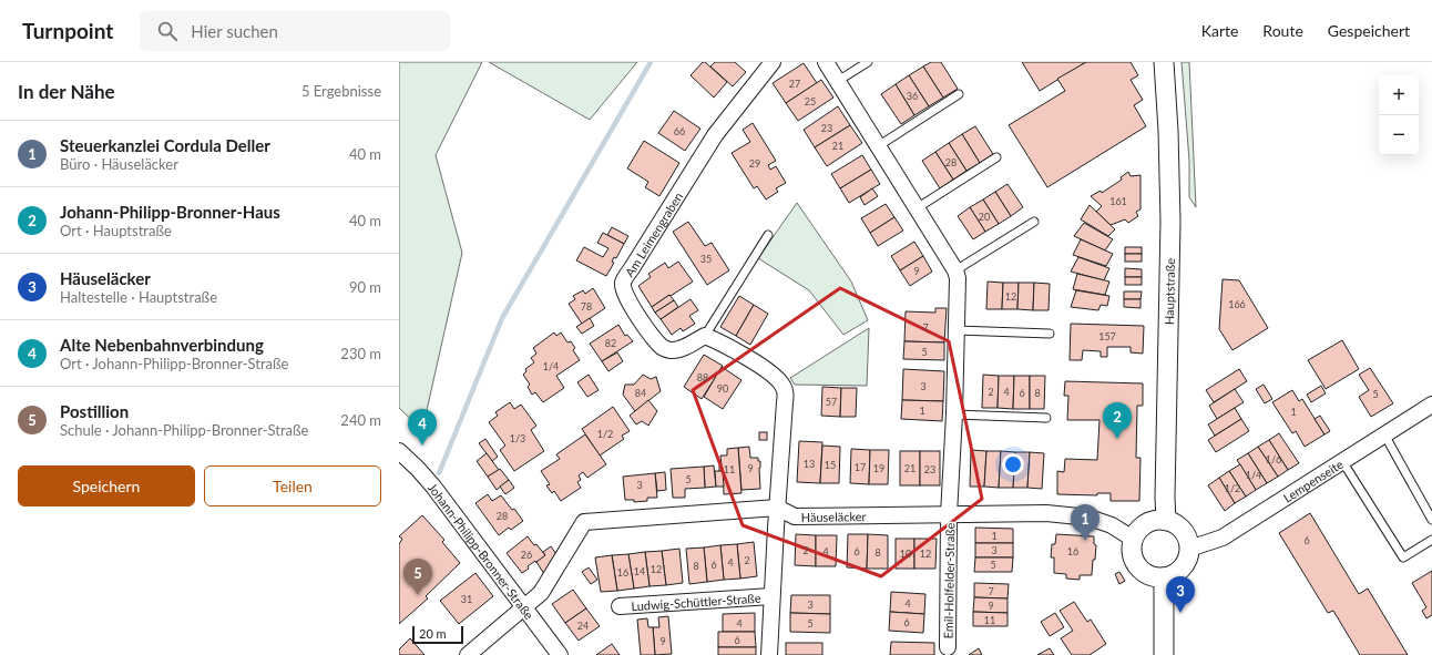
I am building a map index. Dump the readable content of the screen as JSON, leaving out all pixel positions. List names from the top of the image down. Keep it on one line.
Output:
{"streets":{"street":["Am Leimengraben","Hauptstraße","Lempenseite","Häuseläcker","Johann-Philipp-Bronner-Straße","Emil-Holfelder-Straße","Ludwig-Schüttler-Straße"]},"crossings":[["Hauptstraße","Lempenseite"],["Hauptstraße","Häuseläcker"],["Lempenseite","Häuseläcker"],["Häuseläcker","Johann-Philipp-Bronner-Straße"],["Häuseläcker","Emil-Holfelder-Straße"]],"house_numbers":["27","36","25","23","66","21","28","29","161","20","35","9","12","166","78","7","157","82","5","1/4","88","3","90","2","4","84","6","8","5","57","1","1","1/2","1/3","1/6","13","15","17","9","19","21","11","23","1/4","5","3","1/2","28","1","6","2","3","4","6","16","8","10","12","26","2","4","6","5","8","12","14","16","7","31","4","3","9","11","6","4","5","24","6","9"],"scale_bar":"20 m","page":{"header":"Turnpoint","search":"Hier suchen","nav":["Karte","Route","Gespeichert"],"heading":["In der Nähe","5 Ergebnisse"],"map_buttons":["+","−"],"list":[{"mark":"1","name":"Steuerkanzlei Cordula Deller","note":"Büro · Häuseläcker","value":"40 m"},{"mark":"2","name":"Johann-Philipp-Bronner-Haus","note":"Ort · Hauptstraße","value":"40 m"},{"mark":"3","name":"Häuseläcker","note":"Haltestelle · Hauptstraße","value":"90 m"},{"mark":"4","name":"Alte Nebenbahnverbindung","note":"Ort · Johann-Philipp-Bronner-Straße","value":"230 m"},{"mark":"5","name":"Postillion","note":"Schule · Johann-Philipp-Bronner-Straße","value":"240 m"}],"pins":["2","4","1","5","3"],"buttons":["Speichern","Teilen"],"scale":"20 m"}}
